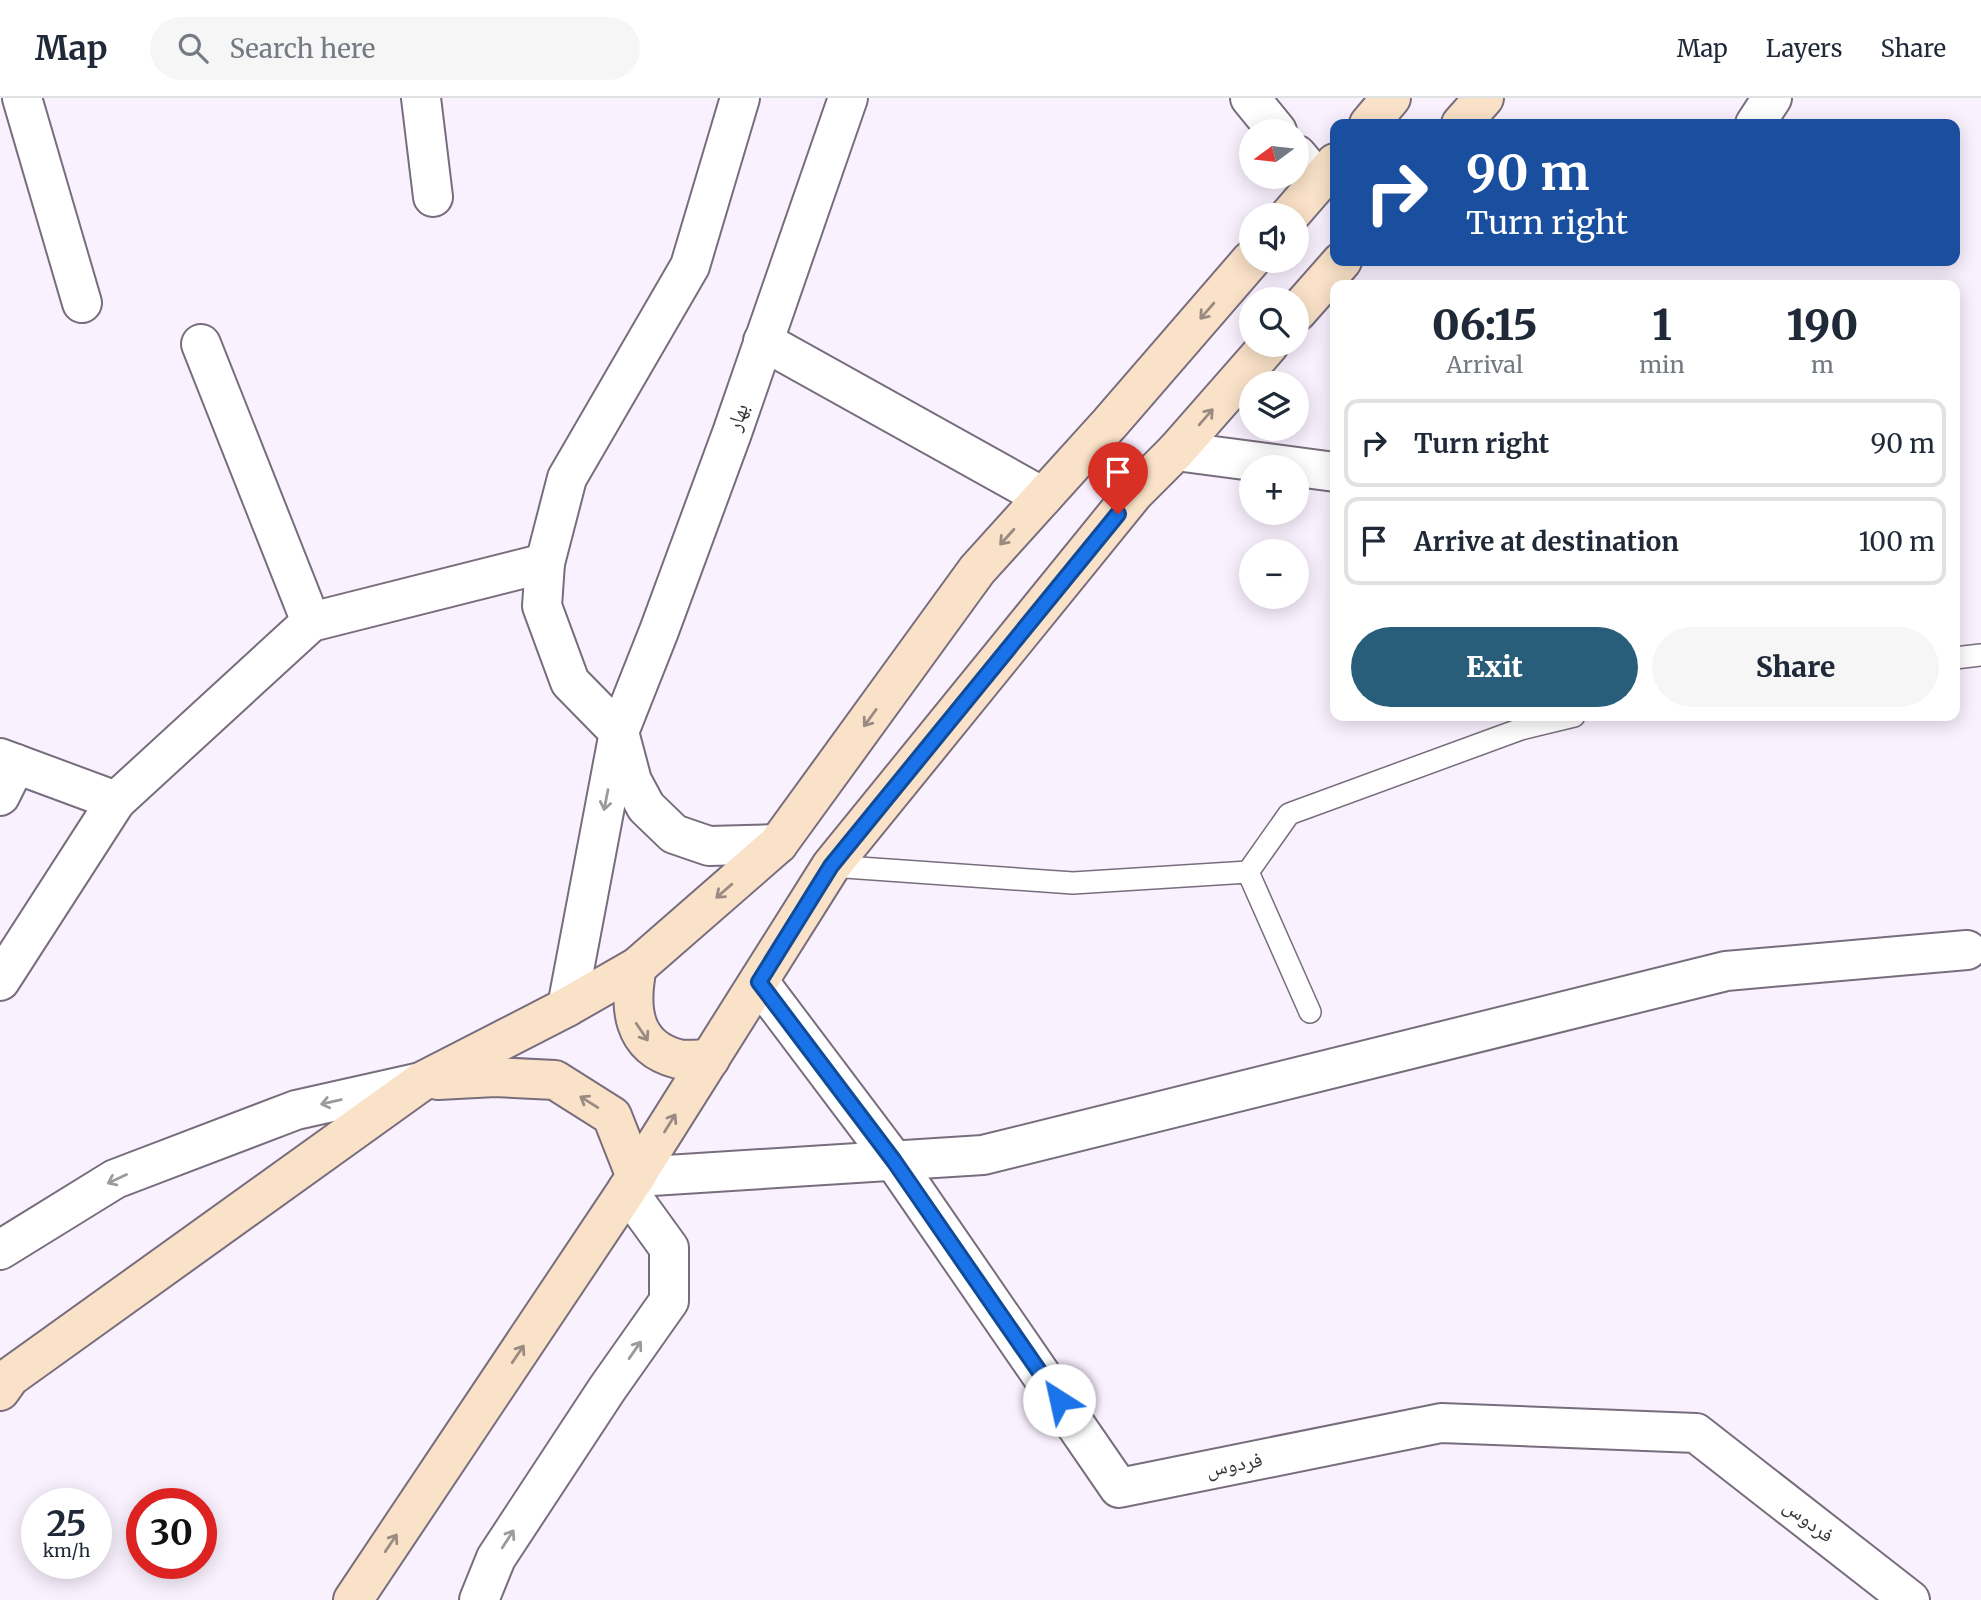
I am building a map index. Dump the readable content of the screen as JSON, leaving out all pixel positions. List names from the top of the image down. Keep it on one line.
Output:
{"streets":{"street":["بهار","فردوس"]},"north":"left","page":{"header":"Map","search":"Search here","nav":["Map","Layers","Share"],"map_buttons":["+","−"],"turn":["90 m","Turn right"],"eta":["06:15","Arrival","1","min","190","m"],"list":[{"name":"Turn right","value":"90 m"},{"name":"Arrive at destination","value":"100 m"}],"buttons":["Exit","Share"],"speed":"25 km/h","limit":"30"}}
